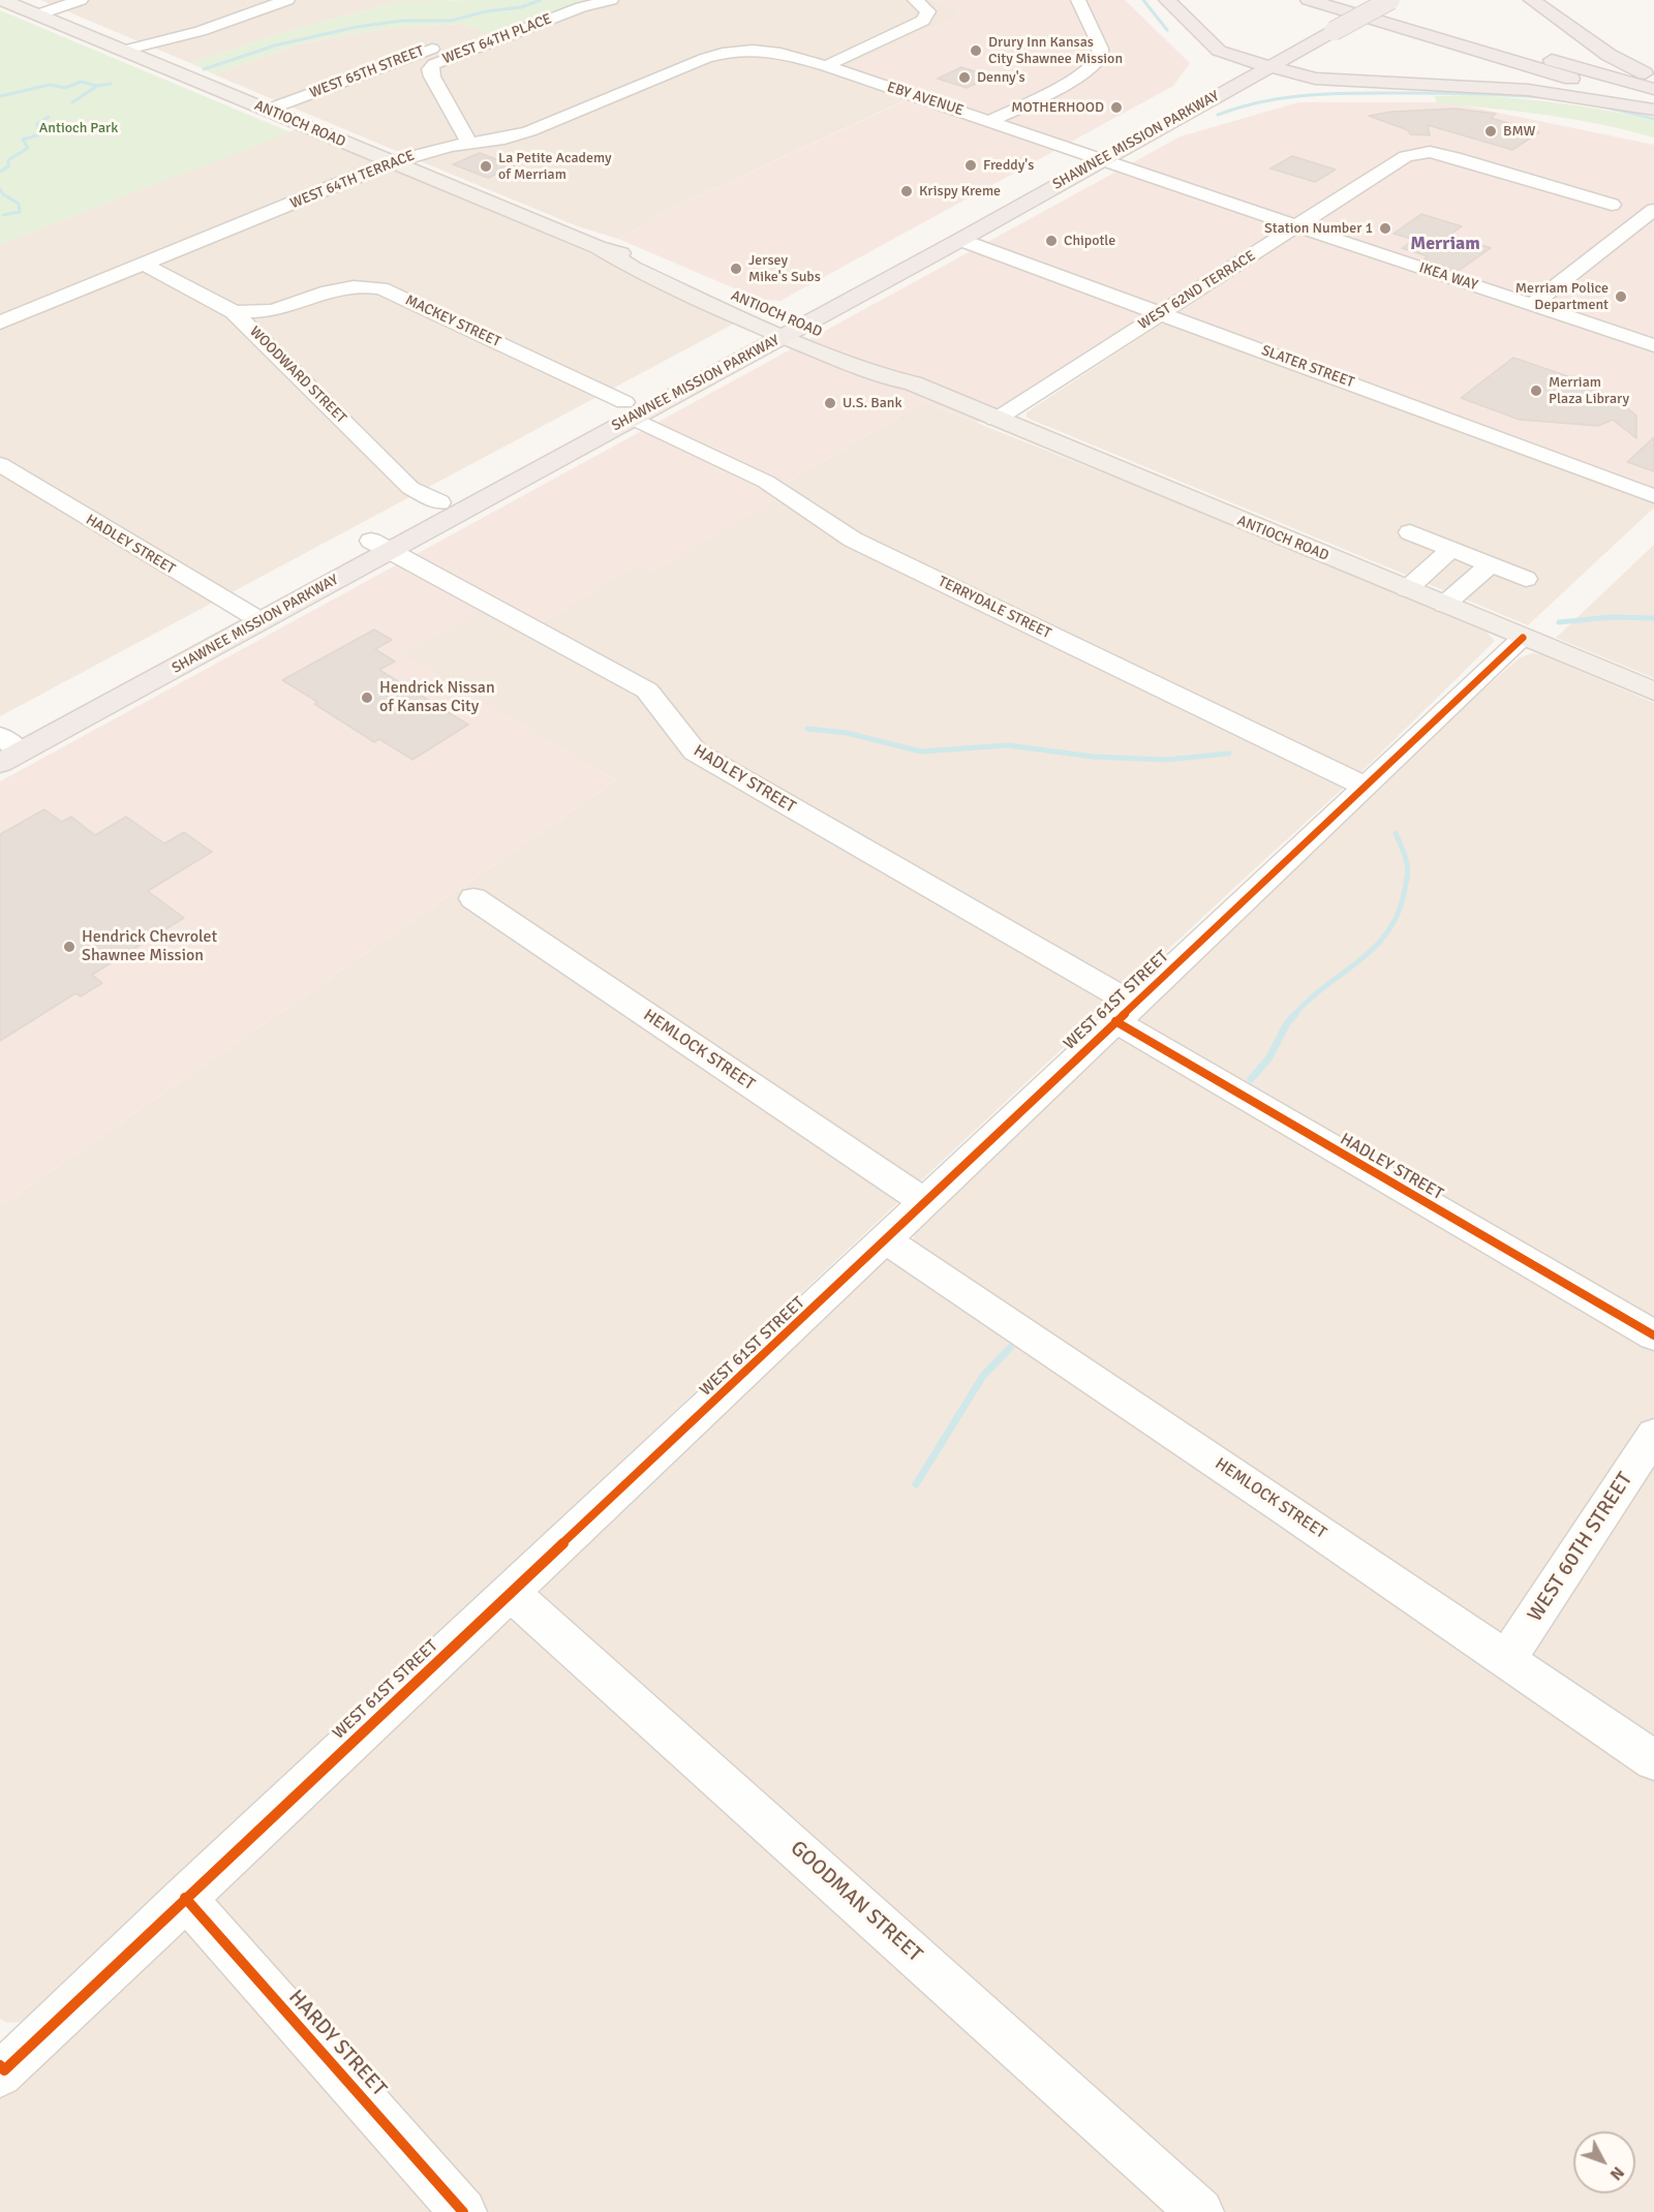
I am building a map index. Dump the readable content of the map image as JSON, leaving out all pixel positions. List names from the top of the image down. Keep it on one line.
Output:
{"streets":{"highway":["SHAWNEE MISSION PARKWAY"],"main road":["ANTIOCH ROAD"],"street":["WEST 64TH PLACE","WEST 65TH STREET","EBY AVENUE","WEST 64TH TERRACE","IKEA WAY","WEST 62ND TERRACE","MACKEY STREET","SLATER STREET","WOODWARD STREET","HADLEY STREET","TERRYDALE STREET","WEST 61ST STREET","HEMLOCK STREET","WEST 60TH STREET","GOODMAN STREET","HARDY STREET"]},"crossings":[["WEST 64TH PLACE","WEST 64TH TERRACE"],["WEST 65TH STREET","ANTIOCH ROAD"],["EBY AVENUE","SHAWNEE MISSION PARKWAY"],["EBY AVENUE","WEST 64TH TERRACE"],["EBY AVENUE","IKEA WAY"],["ANTIOCH ROAD","SHAWNEE MISSION PARKWAY"],["ANTIOCH ROAD","WEST 64TH TERRACE"],["ANTIOCH ROAD","WEST 62ND TERRACE"],["ANTIOCH ROAD","WEST 61ST STREET"],["SHAWNEE MISSION PARKWAY","IKEA WAY"],["SHAWNEE MISSION PARKWAY","MACKEY STREET"],["SHAWNEE MISSION PARKWAY","SLATER STREET"],["SHAWNEE MISSION PARKWAY","WOODWARD STREET"],["SHAWNEE MISSION PARKWAY","HADLEY STREET"],["SHAWNEE MISSION PARKWAY","TERRYDALE STREET"],["WEST 64TH TERRACE","WOODWARD STREET"],["IKEA WAY","WEST 62ND TERRACE"],["WEST 62ND TERRACE","SLATER STREET"],["MACKEY STREET","WOODWARD STREET"],["MACKEY STREET","TERRYDALE STREET"],["HADLEY STREET","WEST 61ST STREET"],["TERRYDALE STREET","WEST 61ST STREET"],["WEST 61ST STREET","HEMLOCK STREET"],["WEST 61ST STREET","GOODMAN STREET"],["WEST 61ST STREET","HARDY STREET"],["HEMLOCK STREET","WEST 60TH STREET"]],"districts":["Merriam"],"parks":["Antioch Park"],"places":["Drury Inn Kansas City Shawnee Mission","Denny's","MOTHERHOOD","BMW","Freddy's","La Petite Academy of Merriam","Krispy Kreme","Station Number 1","Chipotle","Jersey Mike's Subs","Merriam Police Department","Merriam Plaza Library","U.S. Bank","Hendrick Nissan of Kansas City","Hendrick Chevrolet Shawnee Mission"],"north":"bottom right"}
